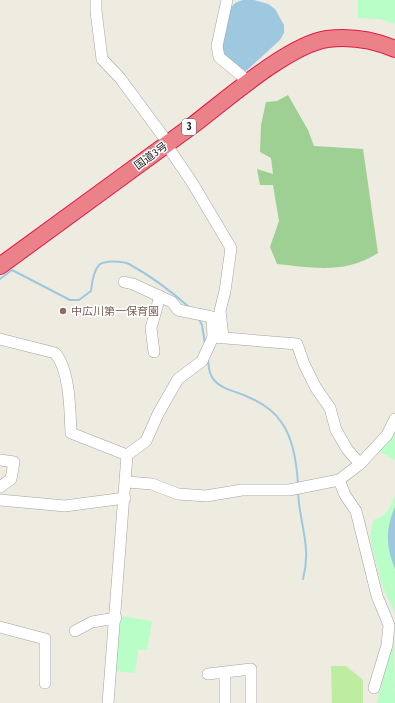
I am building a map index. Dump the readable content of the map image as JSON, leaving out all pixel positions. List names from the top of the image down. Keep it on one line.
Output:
{"streets":{"highway":["3","国道3号"]},"places":["中広川第一保育園"]}
